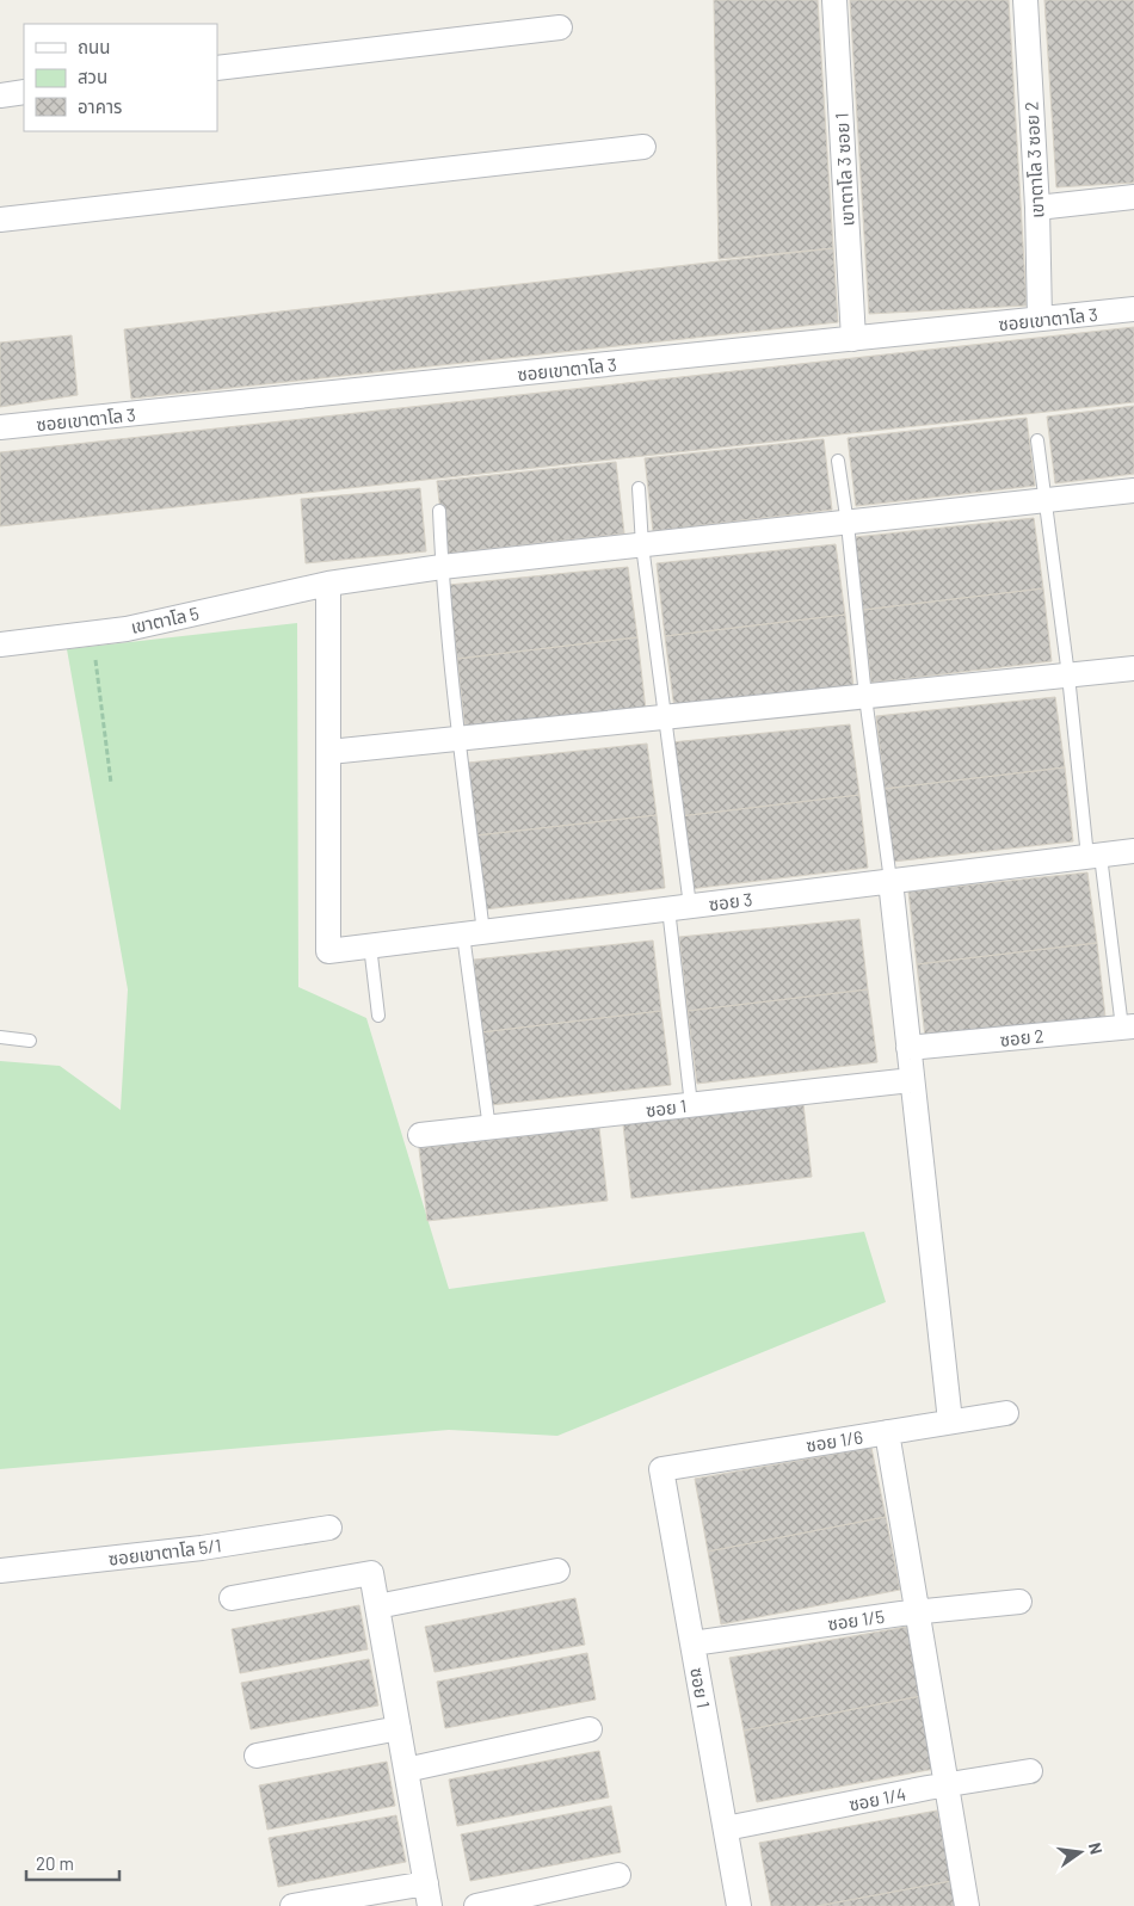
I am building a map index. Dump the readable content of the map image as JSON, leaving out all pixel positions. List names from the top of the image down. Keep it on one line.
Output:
{"streets":{"street":["เขาตาโล 3 ซอย 2","เขาตาโล 3 ซอย 1","ซอยเขาตาโล 3","เขาตาโล 5","ซอย 3","ซอย 2","ซอย 1","ซอย 1/6","ซอยเขาตาโล 5/1","ซอย 1/5","ซอย 1/4"]},"crossings":[["เขาตาโล 3 ซอย 2","ซอยเขาตาโล 3"],["เขาตาโล 3 ซอย 1","ซอยเขาตาโล 3"],["ซอย 1","ซอย 1/6"],["ซอย 1","ซอย 1/5"],["ซอย 1","ซอย 1/4"]],"legend":["ถนน","สวน","อาคาร"],"scale_bar":"20 m","north":"right"}
